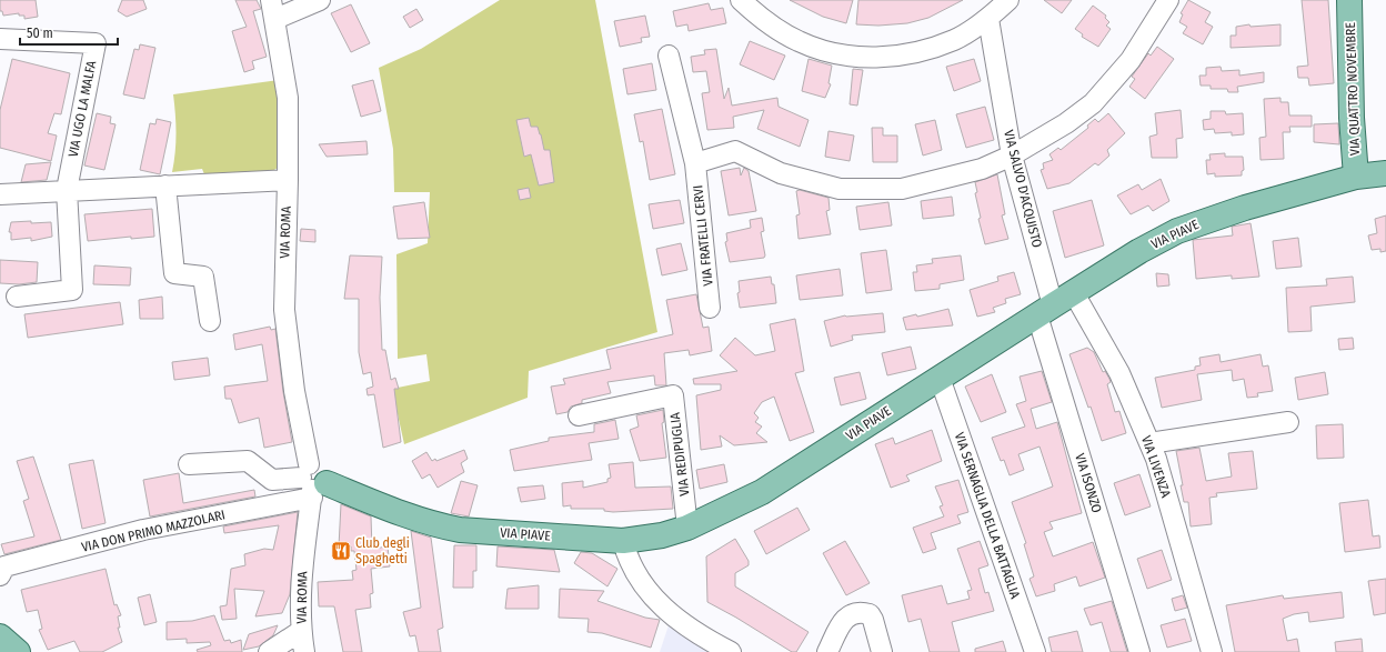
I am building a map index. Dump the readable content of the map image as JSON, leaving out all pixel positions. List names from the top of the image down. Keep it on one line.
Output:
{"streets":{"main road":["VIA QUATTRO NOVEMBRE","VIA PIAVE"],"street":["VIA UGO LA MALFA","VIA SALVO D'ACQUISTO","VIA ROMA","VIA FRATELLI CERVI","VIA REDIPUGLIA","VIA LIVENZA","VIA ISONZO","VIA SERNAGLIA DELLA BATTAGLIA","VIA DON PRIMO MAZZOLARI"]},"crossings":[["VIA QUATTRO NOVEMBRE","VIA PIAVE"],["VIA SALVO D'ACQUISTO","VIA PIAVE"],["VIA SALVO D'ACQUISTO","VIA ISONZO"],["VIA ROMA","VIA PIAVE"],["VIA ROMA","VIA DON PRIMO MAZZOLARI"],["VIA PIAVE","VIA REDIPUGLIA"],["VIA PIAVE","VIA LIVENZA"],["VIA PIAVE","VIA ISONZO"],["VIA PIAVE","VIA SERNAGLIA DELLA BATTAGLIA"],["VIA PIAVE","VIA DON PRIMO MAZZOLARI"]],"places":{"restaurant":["Club degli Spaghetti"]},"scale_bar":"50 m"}
